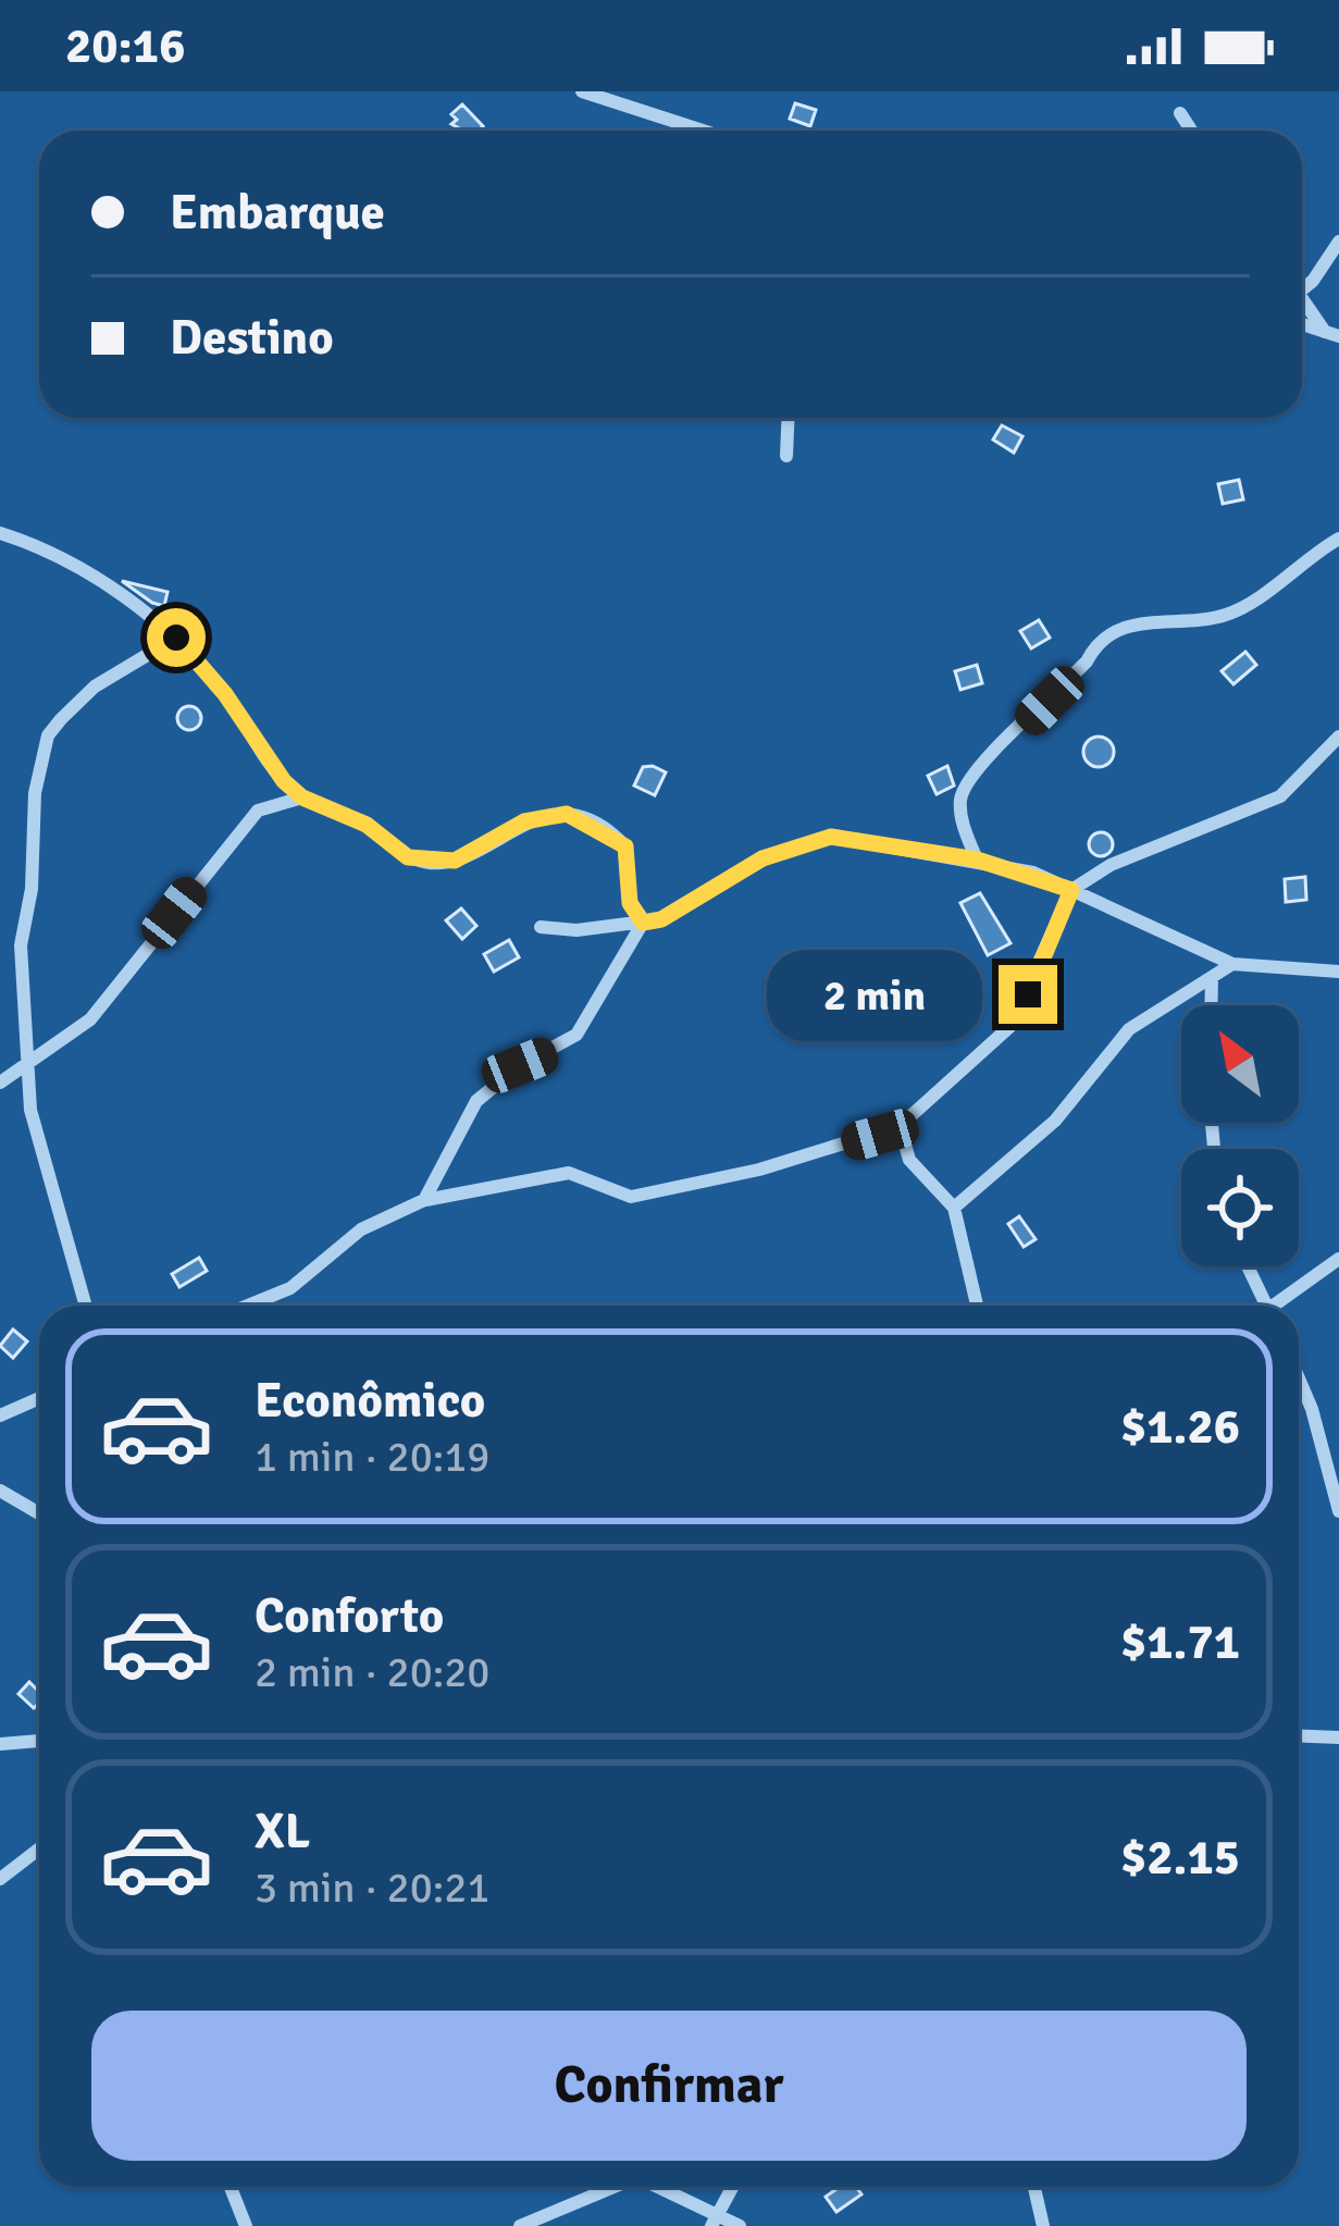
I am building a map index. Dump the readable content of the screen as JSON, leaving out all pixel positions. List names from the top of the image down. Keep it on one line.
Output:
{"north":"top left","page":{"status":"20:16","banner":["Embarque","Destino"],"bubble":"2 min","list":[{"name":"Econômico","note":"1 min · 20:19","value":"$1.26"},{"name":"Conforto","note":"2 min · 20:20","value":"$1.71"},{"name":"XL","note":"3 min · 20:21","value":"$2.15"}],"buttons":"Confirmar"}}
